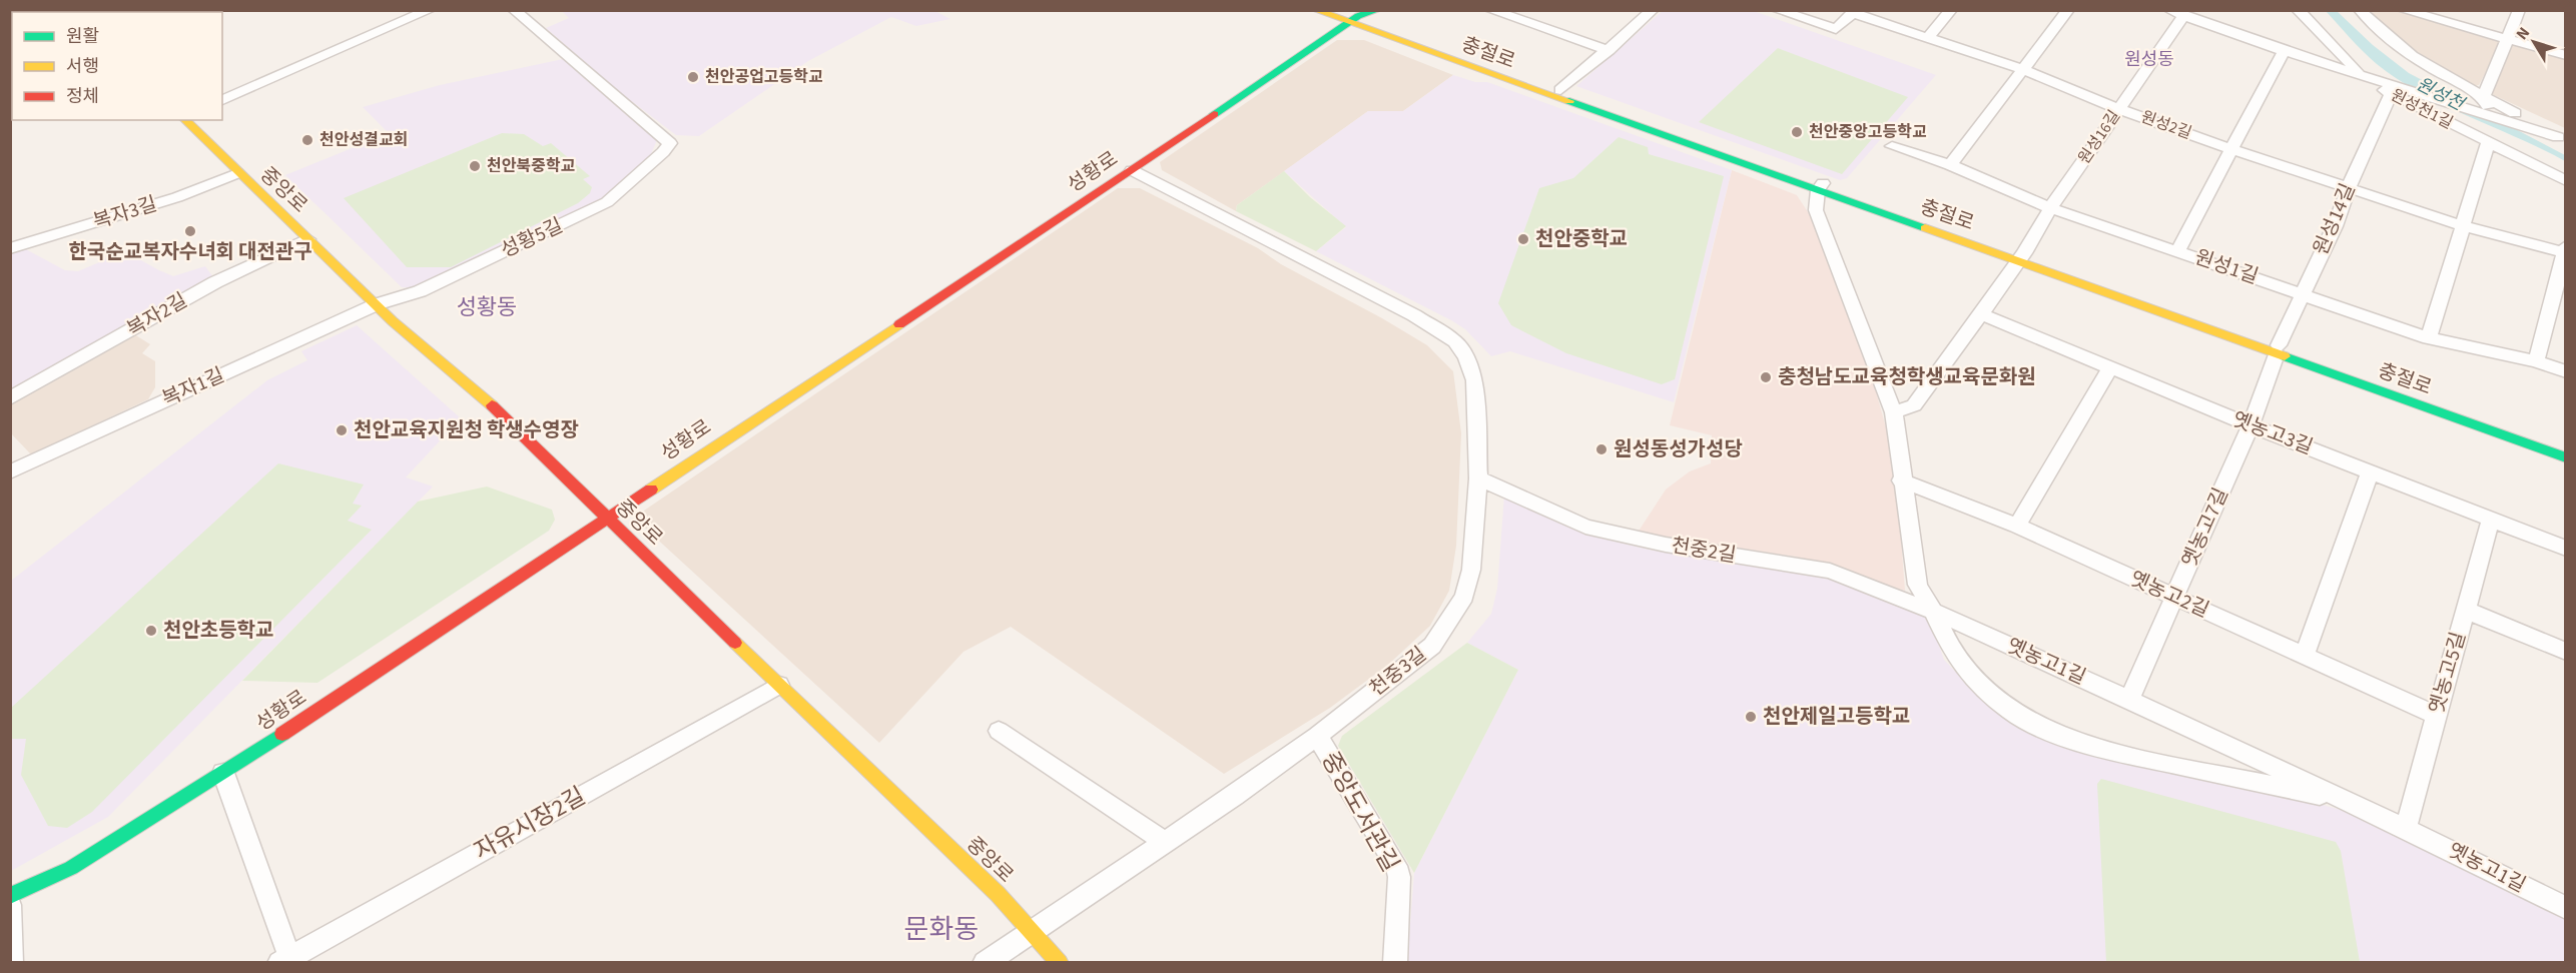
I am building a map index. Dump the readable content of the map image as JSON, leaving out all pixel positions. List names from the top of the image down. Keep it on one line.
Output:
{"streets":{"street":["충절로","원성천1길","원성2길","원성16길","성황로","중앙로","복자3길","원성14길","성황5길","원성1길","복자2길","복자1길","옛농고3길","옛농고7길","천중2길","옛농고2길","옛농고1길","천중3길","옛농고5길","중앙도서관길","자유시장2길"]},"crossings":[["충절로","원성16길"],["충절로","성황로"],["충절로","원성14길"],["충절로","옛농고7길"],["원성천1길","원성14길"],["원성2길","원성16길"],["원성2길","원성14길"],["원성16길","원성1길"],["원성16길","옛농고3길"],["성황로","중앙로"],["성황로","천중3길"],["중앙로","복자3길"],["중앙로","성황5길"],["중앙로","복자2길"],["중앙로","복자1길"],["중앙로","천중3길"],["중앙로","자유시장2길"],["원성14길","원성1길"],["원성14길","옛농고7길"],["성황5길","복자1길"],["옛농고3길","옛농고7길"],["옛농고3길","옛농고5길"],["옛농고7길","옛농고2길"],["옛농고7길","옛농고1길"],["천중2길","옛농고1길"],["천중2길","천중3길"],["옛농고2길","옛농고5길"],["옛농고1길","옛농고5길"],["천중3길","중앙도서관길"]],"districts":["원성동","성황동","문화동"],"water":["원성천"],"places":["천안공업고등학교","천안중앙고등학교","천안성결교회","천안북중학교","한국순교복자수녀회 대전관구","천안중학교","충청남도교육청학생교육문화원","천안교육지원청 학생수영장","원성동성가성당","천안초등학교","천안제일고등학교"],"legend":["원활","서행","정체"],"north":"top left"}
